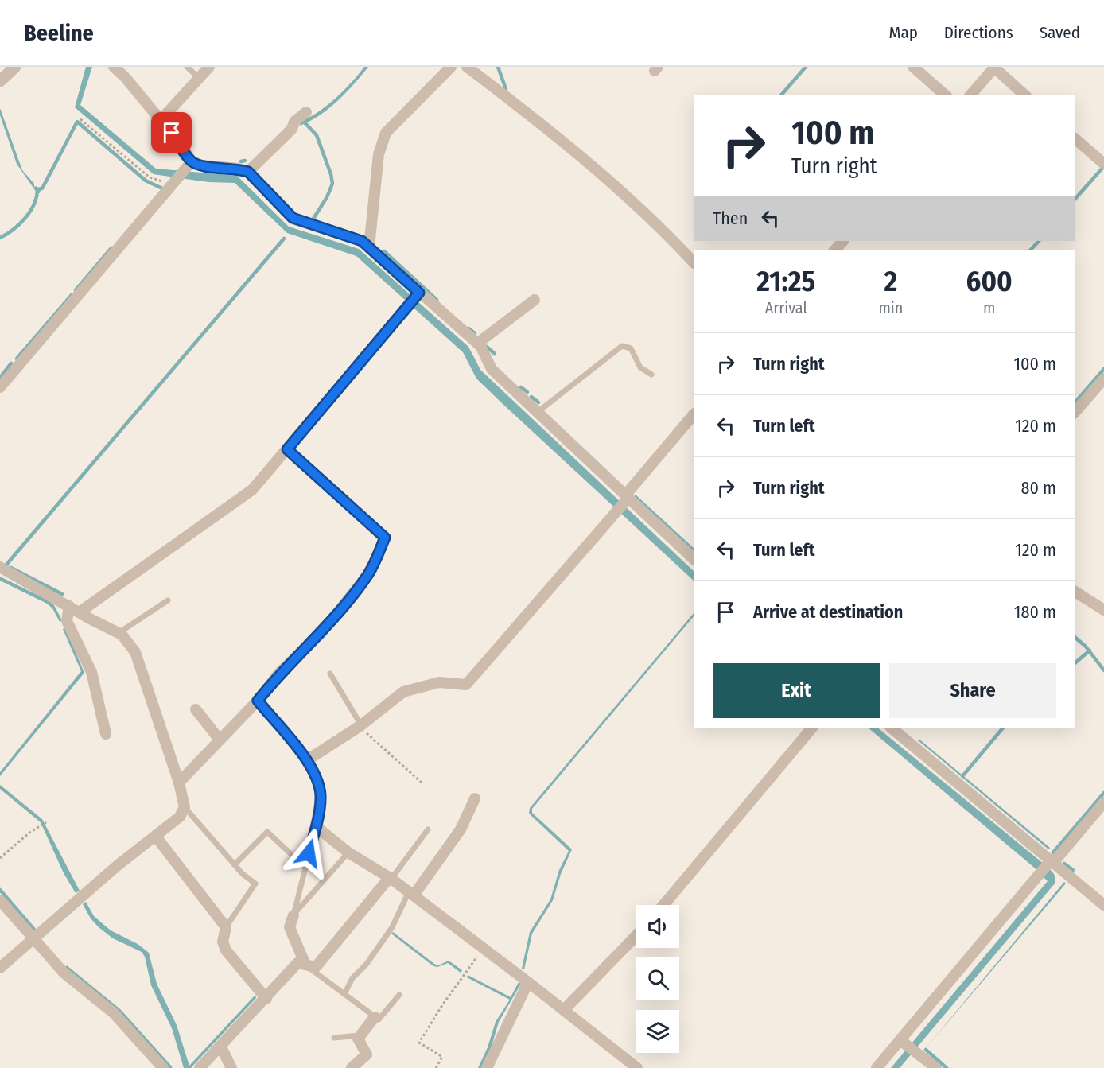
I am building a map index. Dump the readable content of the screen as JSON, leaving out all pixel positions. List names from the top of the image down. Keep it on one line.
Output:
{"page":{"header":"Beeline","nav":["Map","Directions","Saved"],"turn":["100 m","Turn right"],"then":"Then","eta":["21:25","Arrival","2","min","600","m"],"list":[{"name":"Turn right","value":"100 m"},{"name":"Turn left","value":"120 m"},{"name":"Turn right","value":"80 m"},{"name":"Turn left","value":"120 m"},{"name":"Arrive at destination","value":"180 m"}],"buttons":["Exit","Share"]}}
